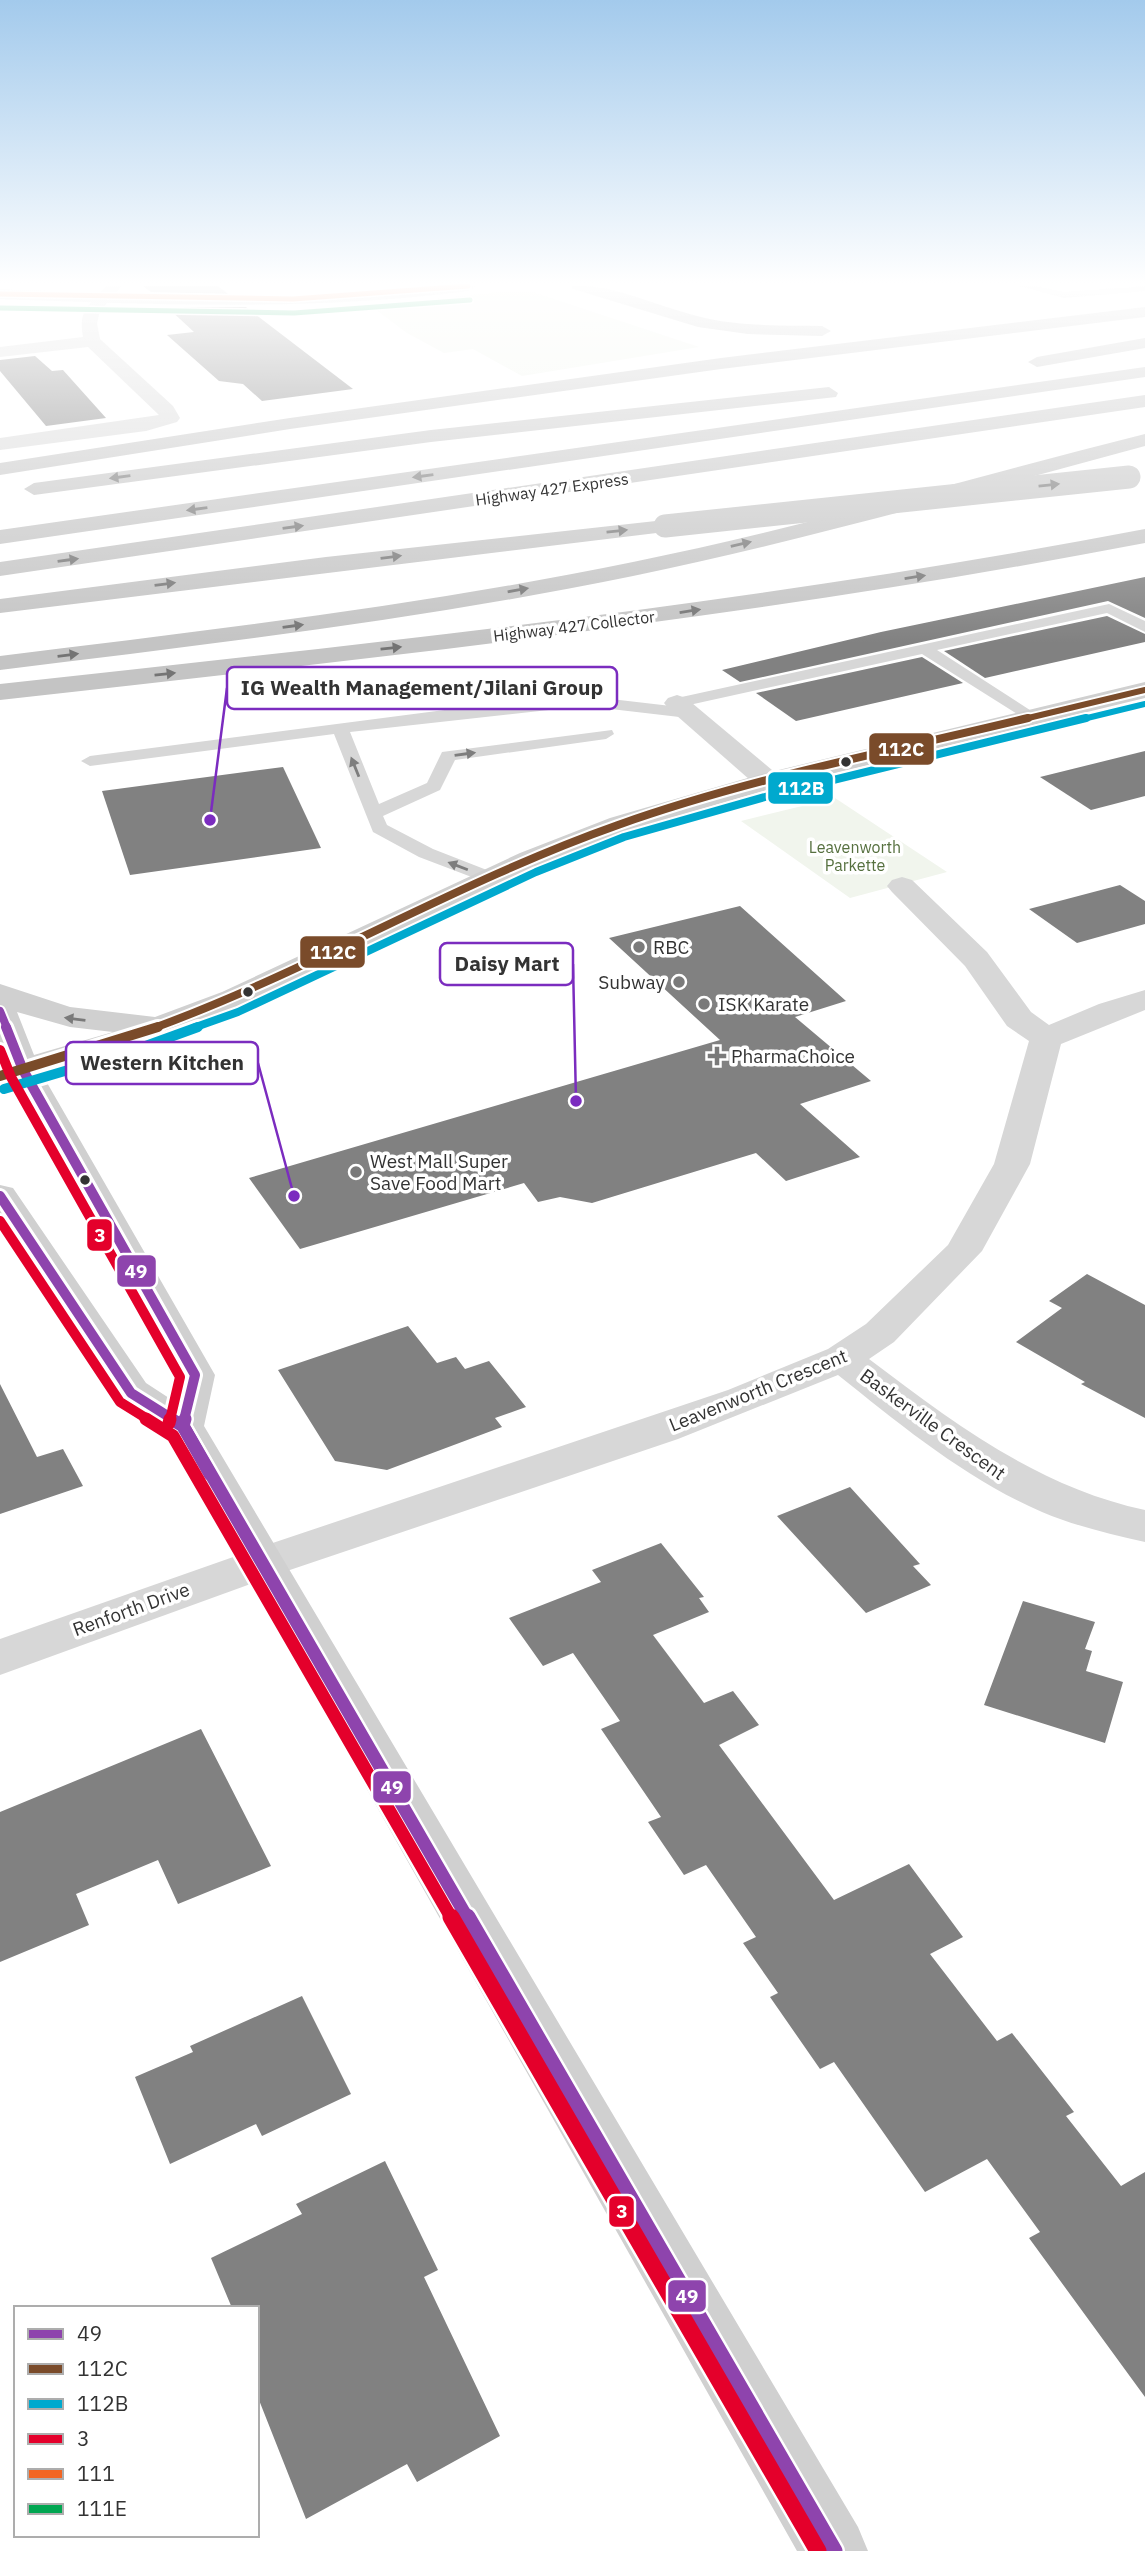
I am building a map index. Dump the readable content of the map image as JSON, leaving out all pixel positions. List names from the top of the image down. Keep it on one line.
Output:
{"streets":{"highway":["Highway 427 Express","Highway 427 Collector"],"street":["Leavenworth Crescent","Baskerville Crescent","Renforth Drive"]},"crossings":[["Leavenworth Crescent","Baskerville Crescent"],["Leavenworth Crescent","Renforth Drive"]],"parks":["Leavenworth Parkette"],"places":{"other":["IG Wealth Management/Jilani Group","RBC","Subway","ISK Karate","Daisy Mart","West Mall Super Save Food Mart","Western Kitchen"],"health":["PharmaChoice"]},"lines":["transit line 112C","transit line 112B","transit line 49","transit line 3"],"legend":["49","112C","112B","3","111","111E"]}
